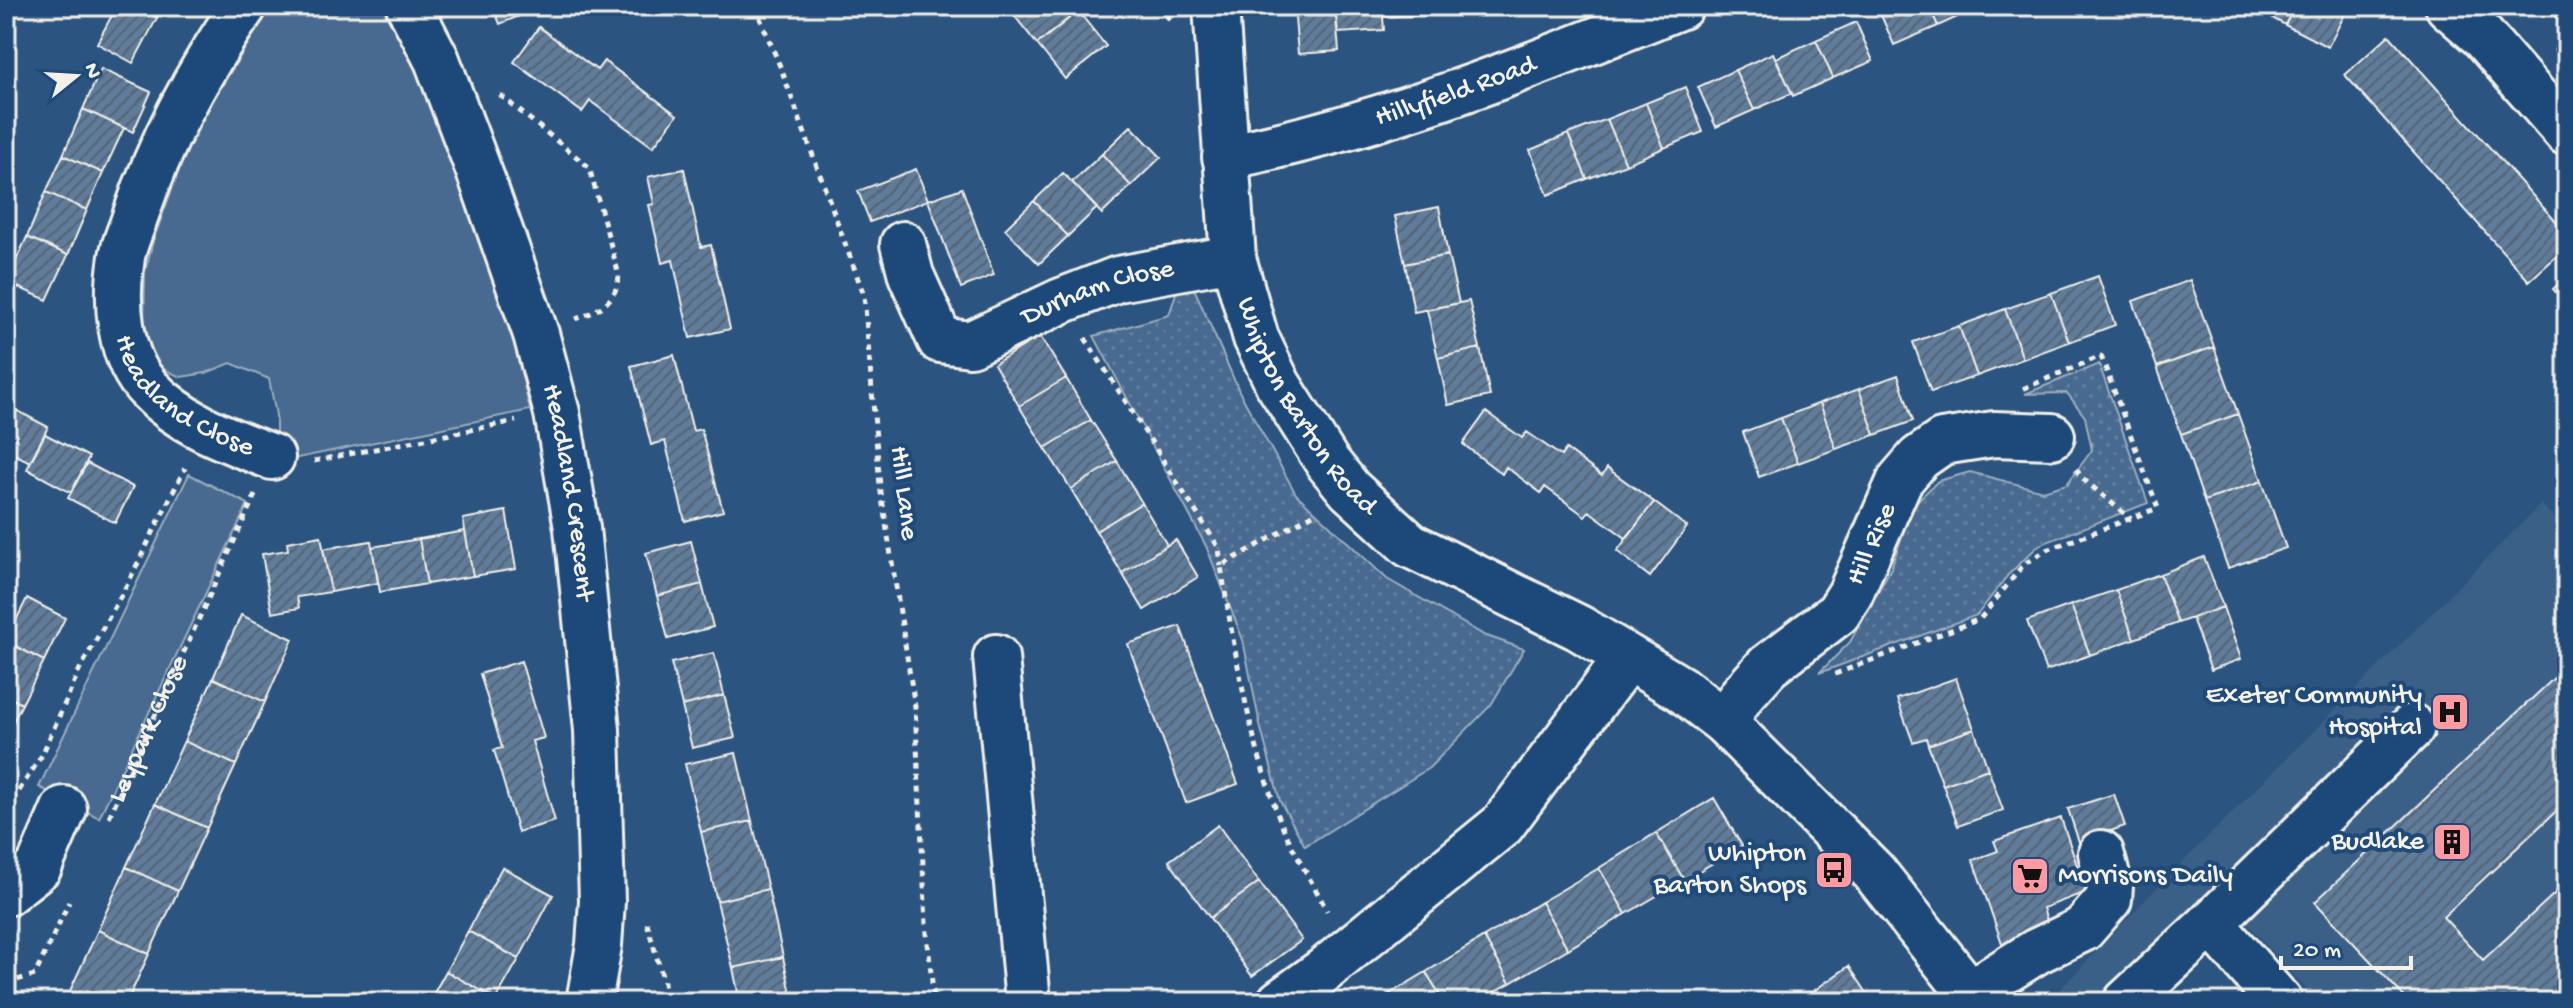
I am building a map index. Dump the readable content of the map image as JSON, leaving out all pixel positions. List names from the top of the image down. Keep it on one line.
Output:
{"streets":{"street":["Hillyfield Road","Durham Close","Headland Close","Whipton Barton Road","Headland Crescent","Hill Rise","Leypark Close"],"path":["Hill Lane"]},"crossings":[["Hillyfield Road","Whipton Barton Road"],["Durham Close","Whipton Barton Road"],["Headland Close","Headland Crescent"],["Headland Close","Leypark Close"],["Whipton Barton Road","Hill Rise"]],"places":{"hospital":["Exeter Community Hospital"],"building":["Budlake"],"bus stop":["Whipton Barton Shops"],"supermarket":["Morrisons Daily"]},"scale_bar":"20 m","north":"right"}
